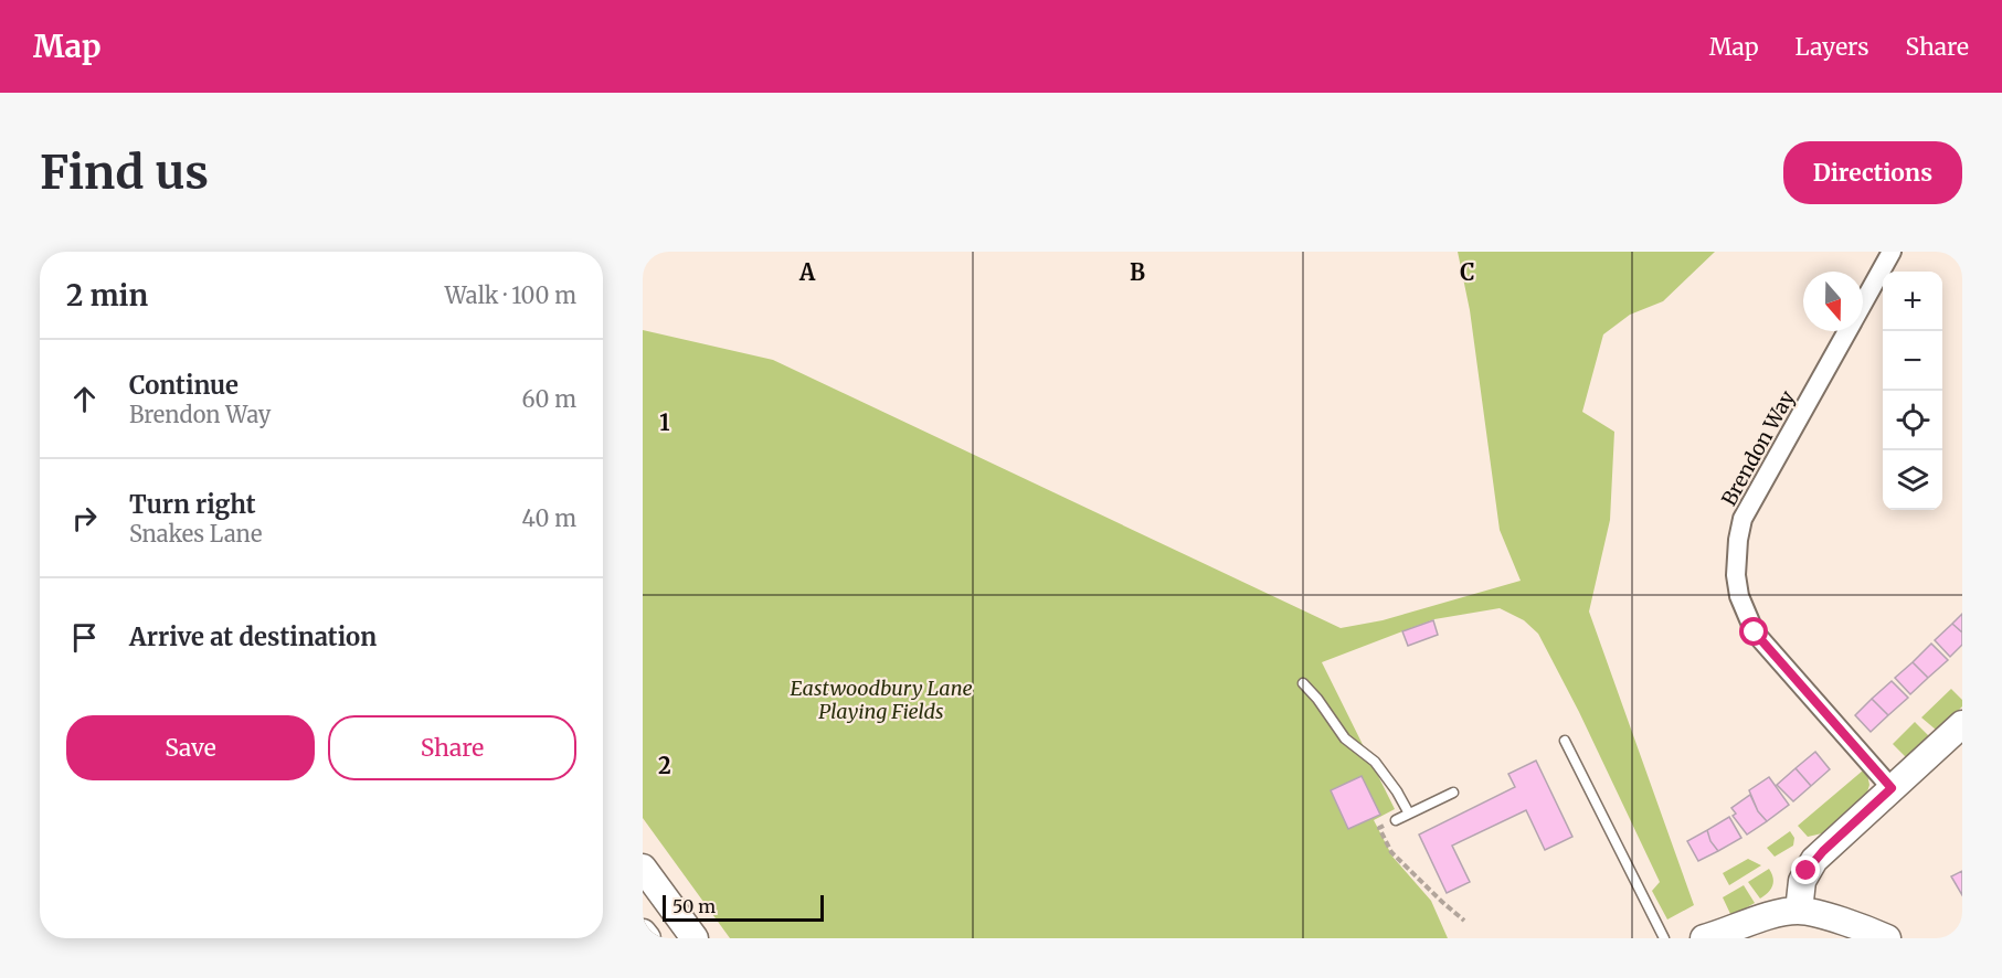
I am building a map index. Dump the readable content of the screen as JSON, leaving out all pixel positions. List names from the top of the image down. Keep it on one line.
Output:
{"streets":{"street":["Brendon Way"]},"parks":["Eastwoodbury Lane Playing Fields"],"scale_bar":"50 m","north":"bottom","page":{"header":"Map","nav":["Map","Layers","Share"],"buttons":["Directions",["Save","Share"]],"title":"Find us","heading":["2 min","Walk · 100 m"],"map_buttons":["+","−"],"list":[["Continue","Brendon Way","60 m"],["Turn right","Snakes Lane","40 m"],"Arrive at destination"],"scale":"50 m"},"grid":{"columns":["A","B","C"],"rows":["1","2"]}}
